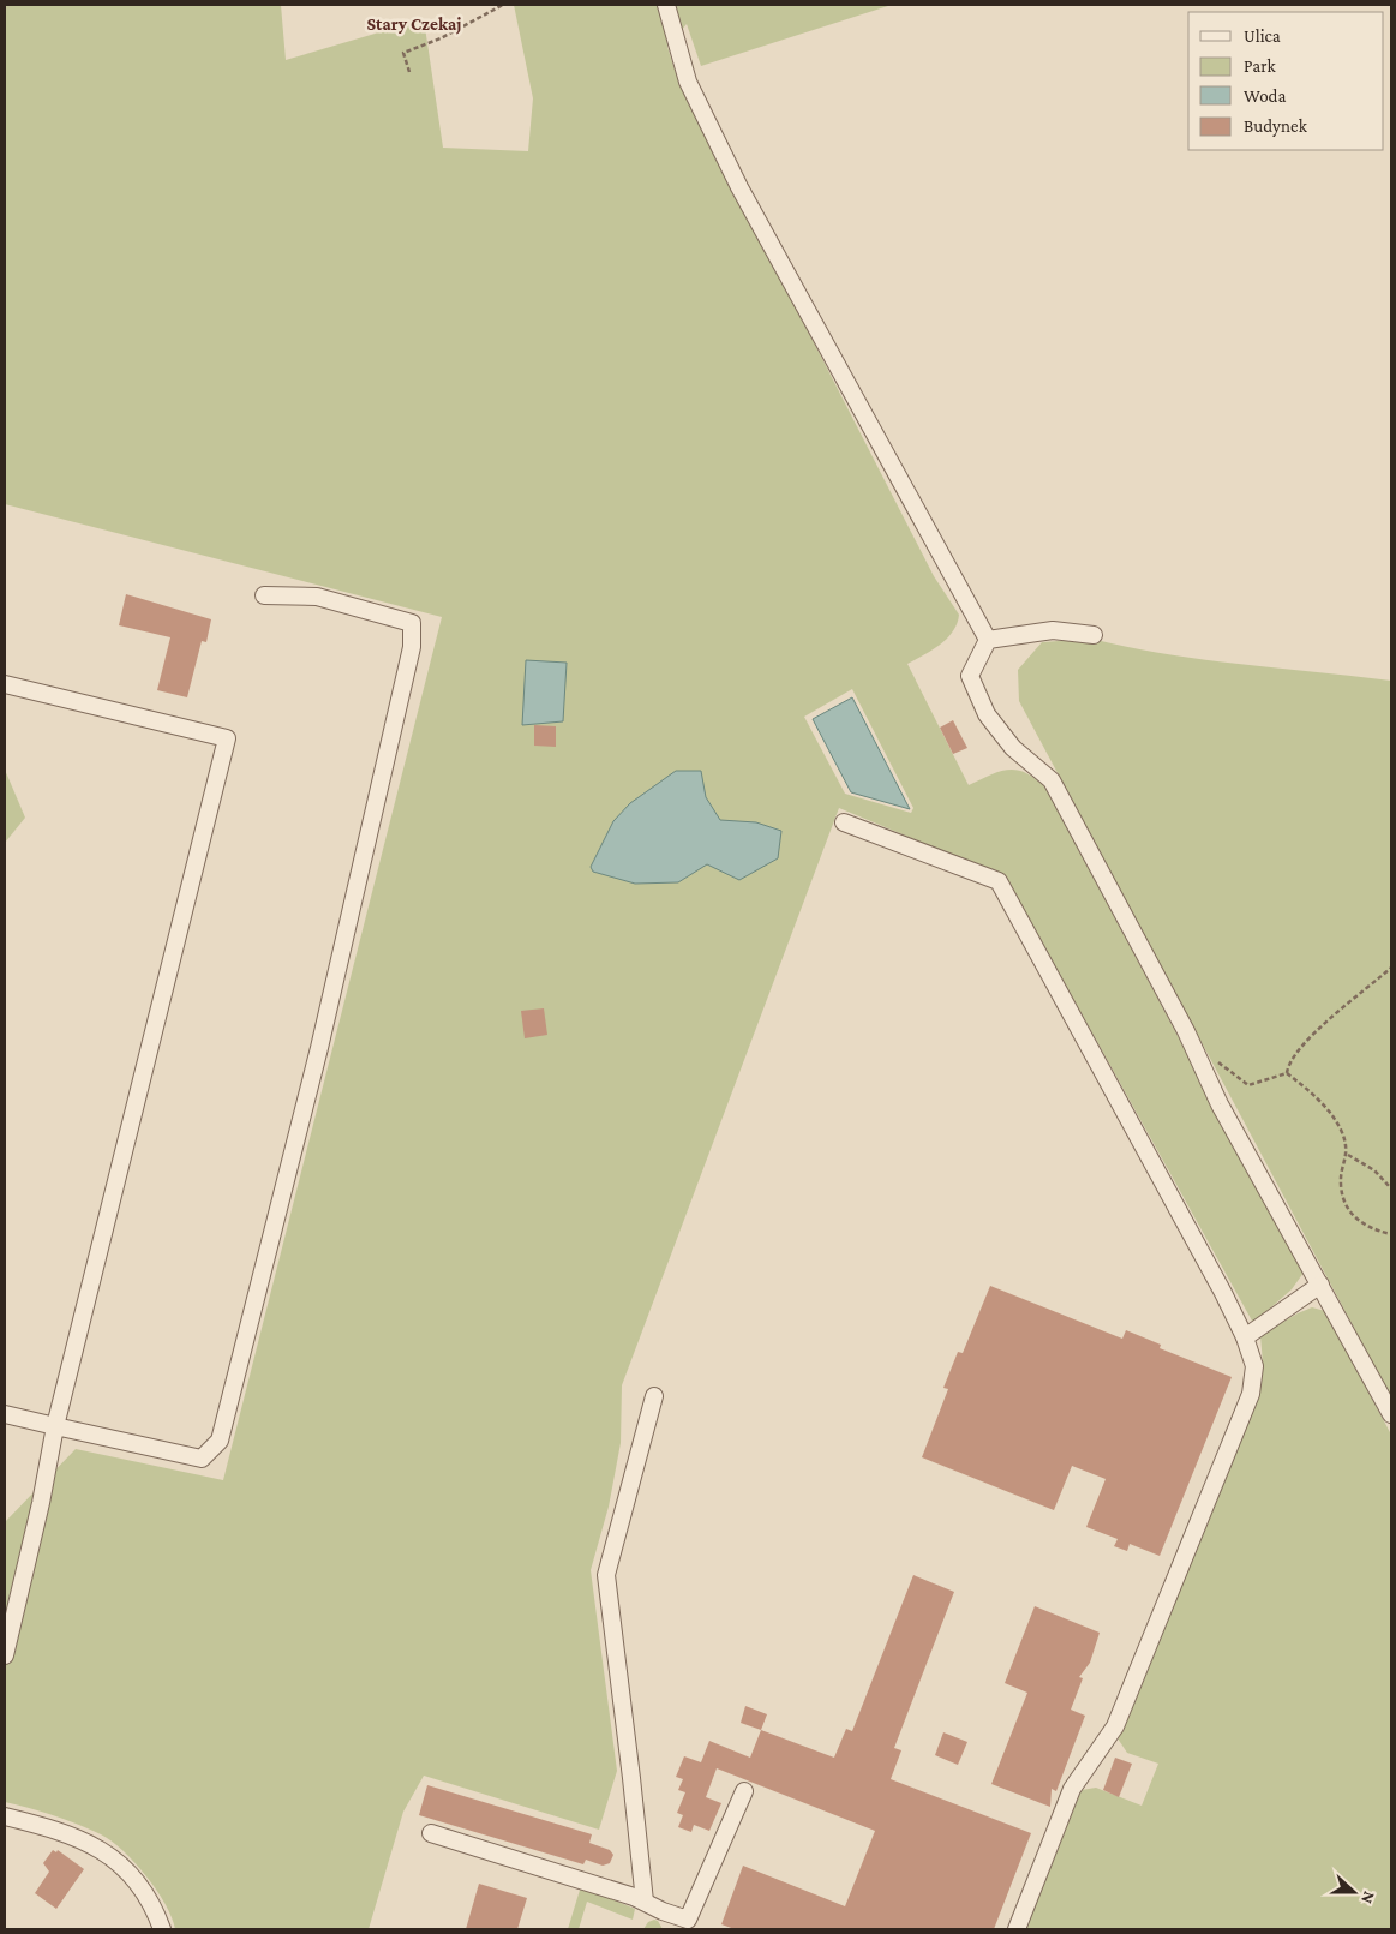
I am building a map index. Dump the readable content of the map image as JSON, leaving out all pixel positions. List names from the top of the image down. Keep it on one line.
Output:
{"districts":["Stary Czekaj"],"legend":["Ulica","Park","Woda","Budynek"],"north":"right"}
